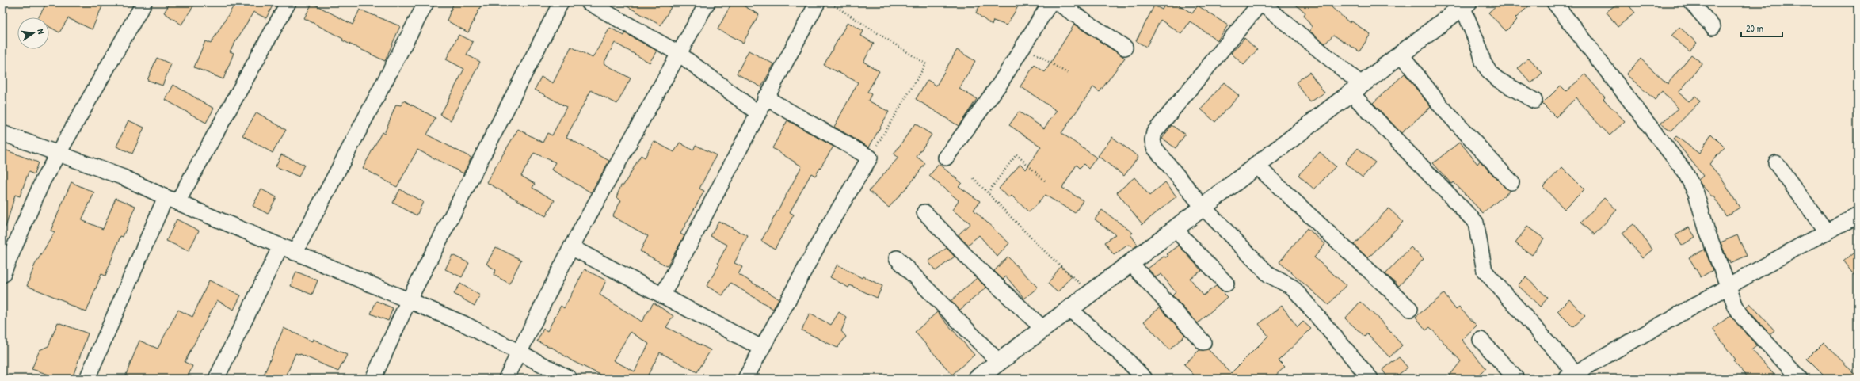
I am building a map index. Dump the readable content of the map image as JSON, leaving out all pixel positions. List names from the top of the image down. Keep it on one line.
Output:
{"scale_bar":"20 m","north":"right"}
